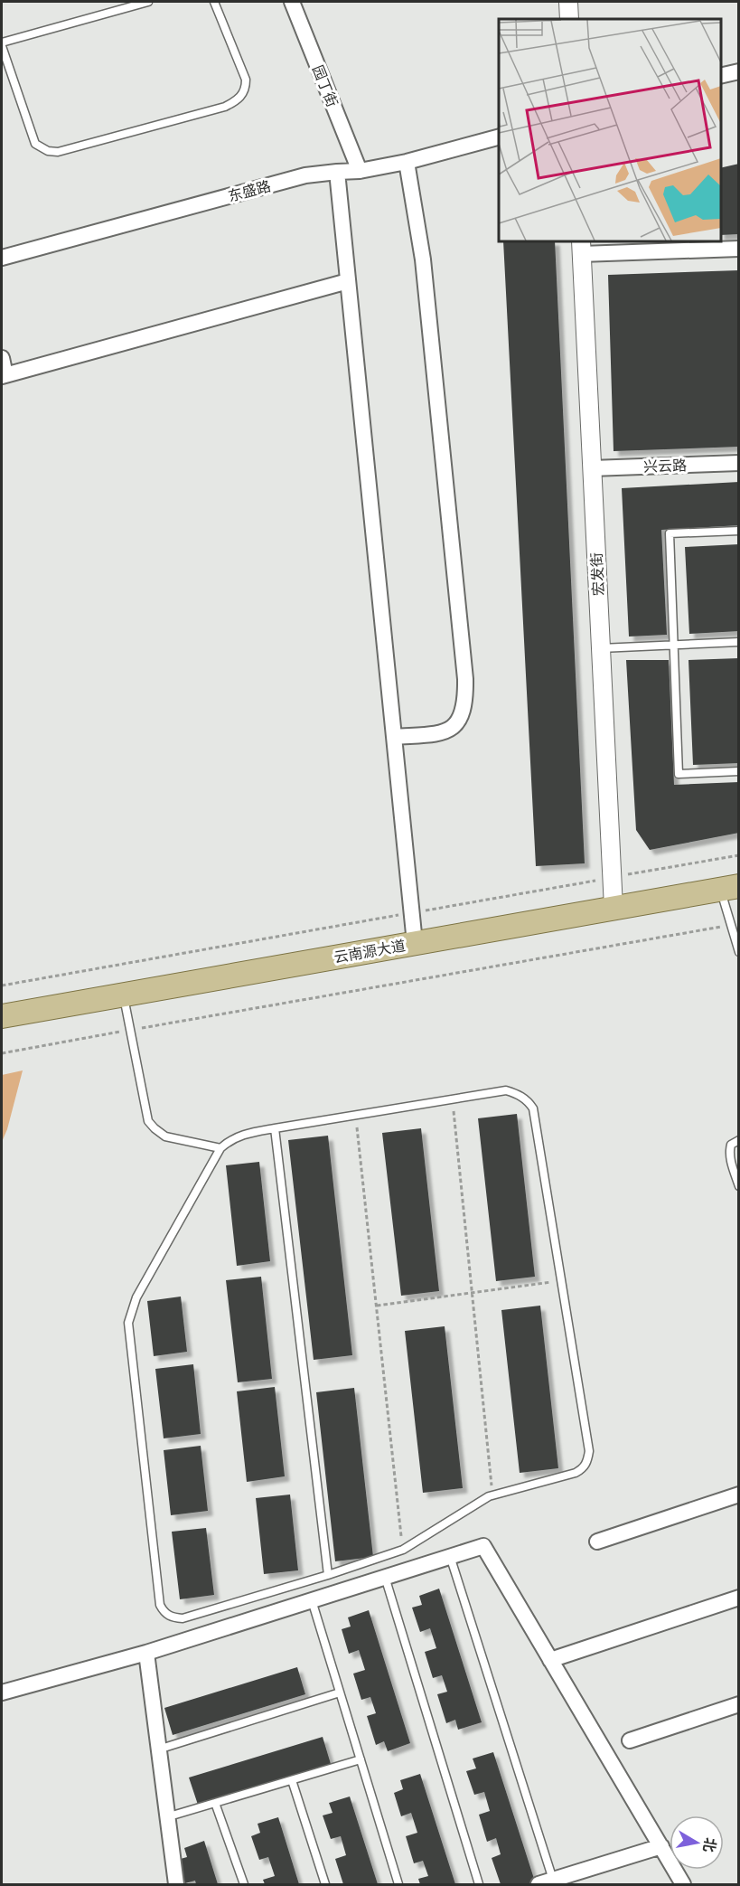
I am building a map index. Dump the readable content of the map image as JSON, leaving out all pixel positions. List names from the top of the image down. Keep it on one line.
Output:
{"streets":{"main road":["云南源大道"],"street":["园丁街","东盛路","兴云路","宏发街"]},"crossings":[["园丁街","东盛路"],["兴云路","宏发街"],["宏发街","云南源大道"]],"north":"right"}
